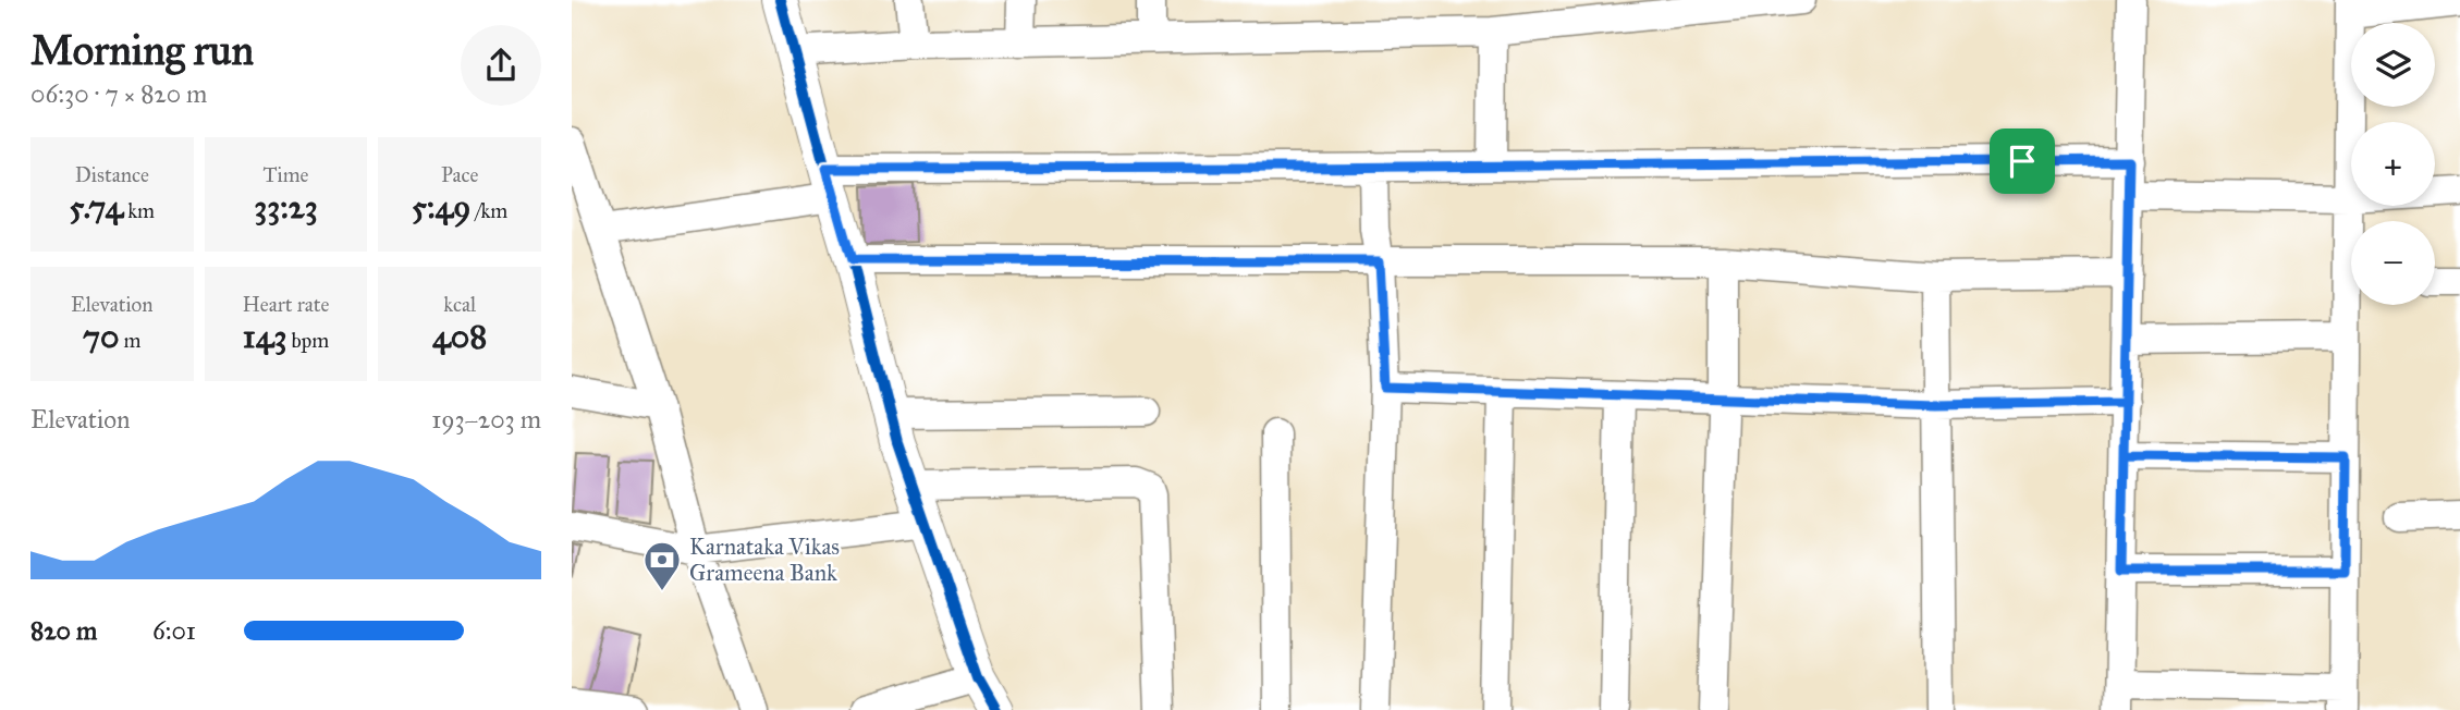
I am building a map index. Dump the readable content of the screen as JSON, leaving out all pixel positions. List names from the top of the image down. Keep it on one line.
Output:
{"places":{"bank":["Karnataka Vikas Grameena Bank"]},"page":{"heading":["Morning run","06:30 · 7 × 820 m"],"map_buttons":["+","−"],"stats":[["Distance","5.74 km"],["Time","33:23"],["Pace","5:49 /km"],["Elevation","70 m"],["Heart rate","143 bpm"],["kcal","408"]],"chart":["Elevation","193–203 m"],"list":[{"name":"820 m","note":"6:01"}]}}
